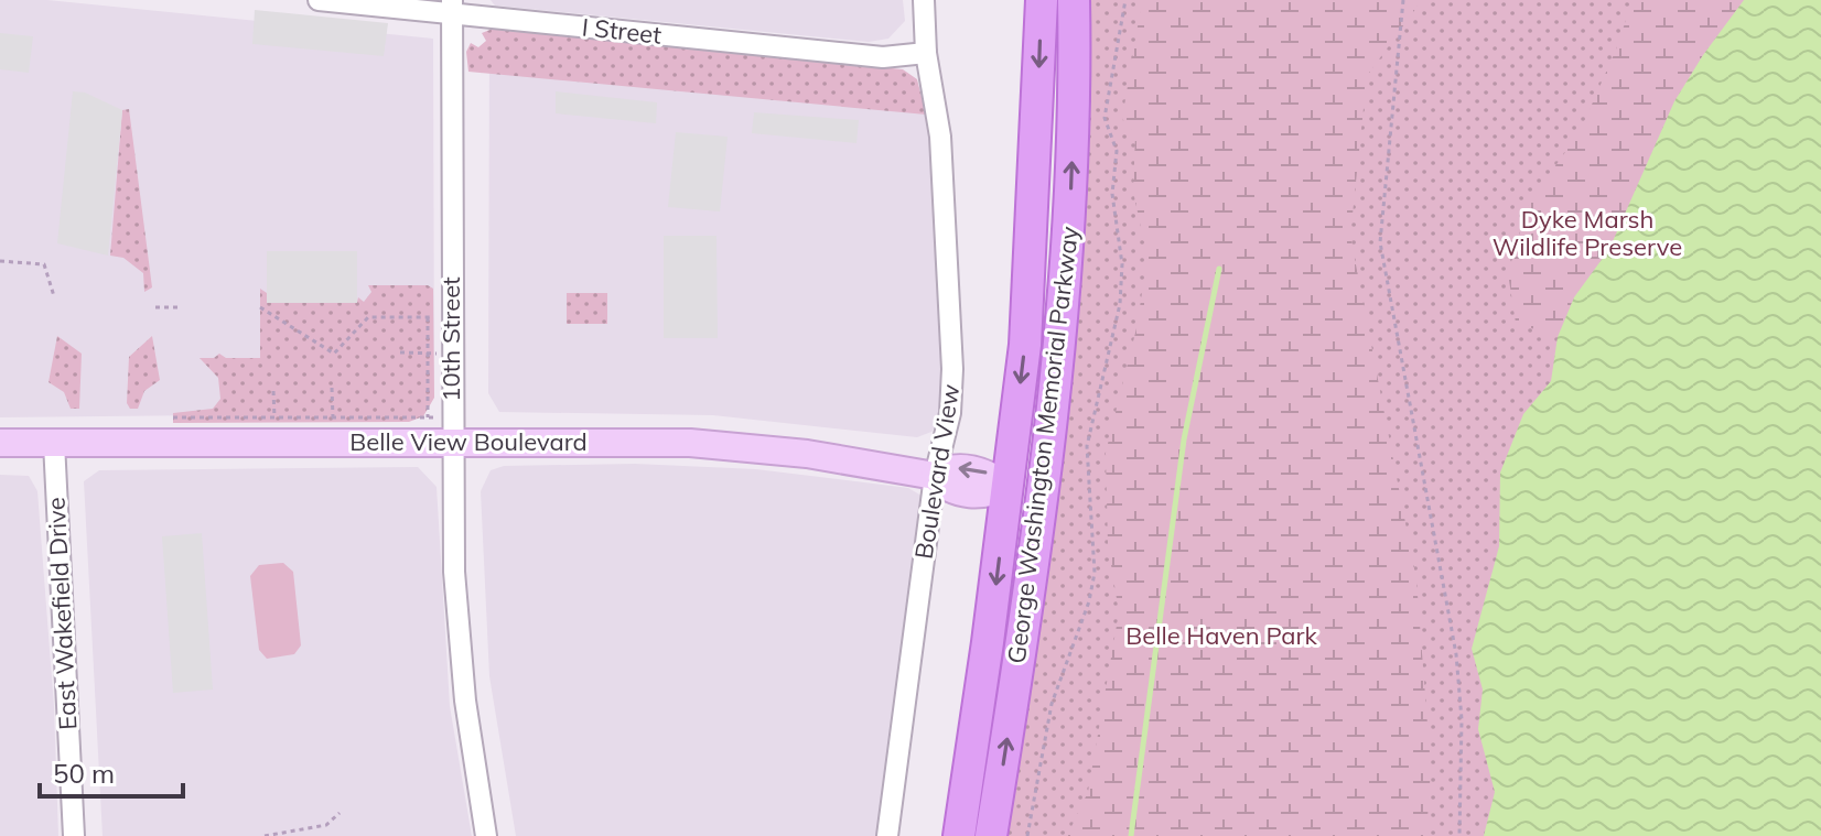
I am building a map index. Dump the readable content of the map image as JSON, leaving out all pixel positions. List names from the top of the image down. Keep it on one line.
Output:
{"streets":{"main road":["Belle View Boulevard","George Washington Memorial Parkway"],"street":["I Street","10th Street","Boulevard View","East Wakefield Drive"]},"crossings":[["I Street","10th Street"],["I Street","Boulevard View"],["10th Street","Belle View Boulevard"],["Belle View Boulevard","George Washington Memorial Parkway"],["Belle View Boulevard","Boulevard View"],["Belle View Boulevard","East Wakefield Drive"]],"parks":["Dyke Marsh Wildlife Preserve","Belle Haven Park"],"scale_bar":"50 m"}
